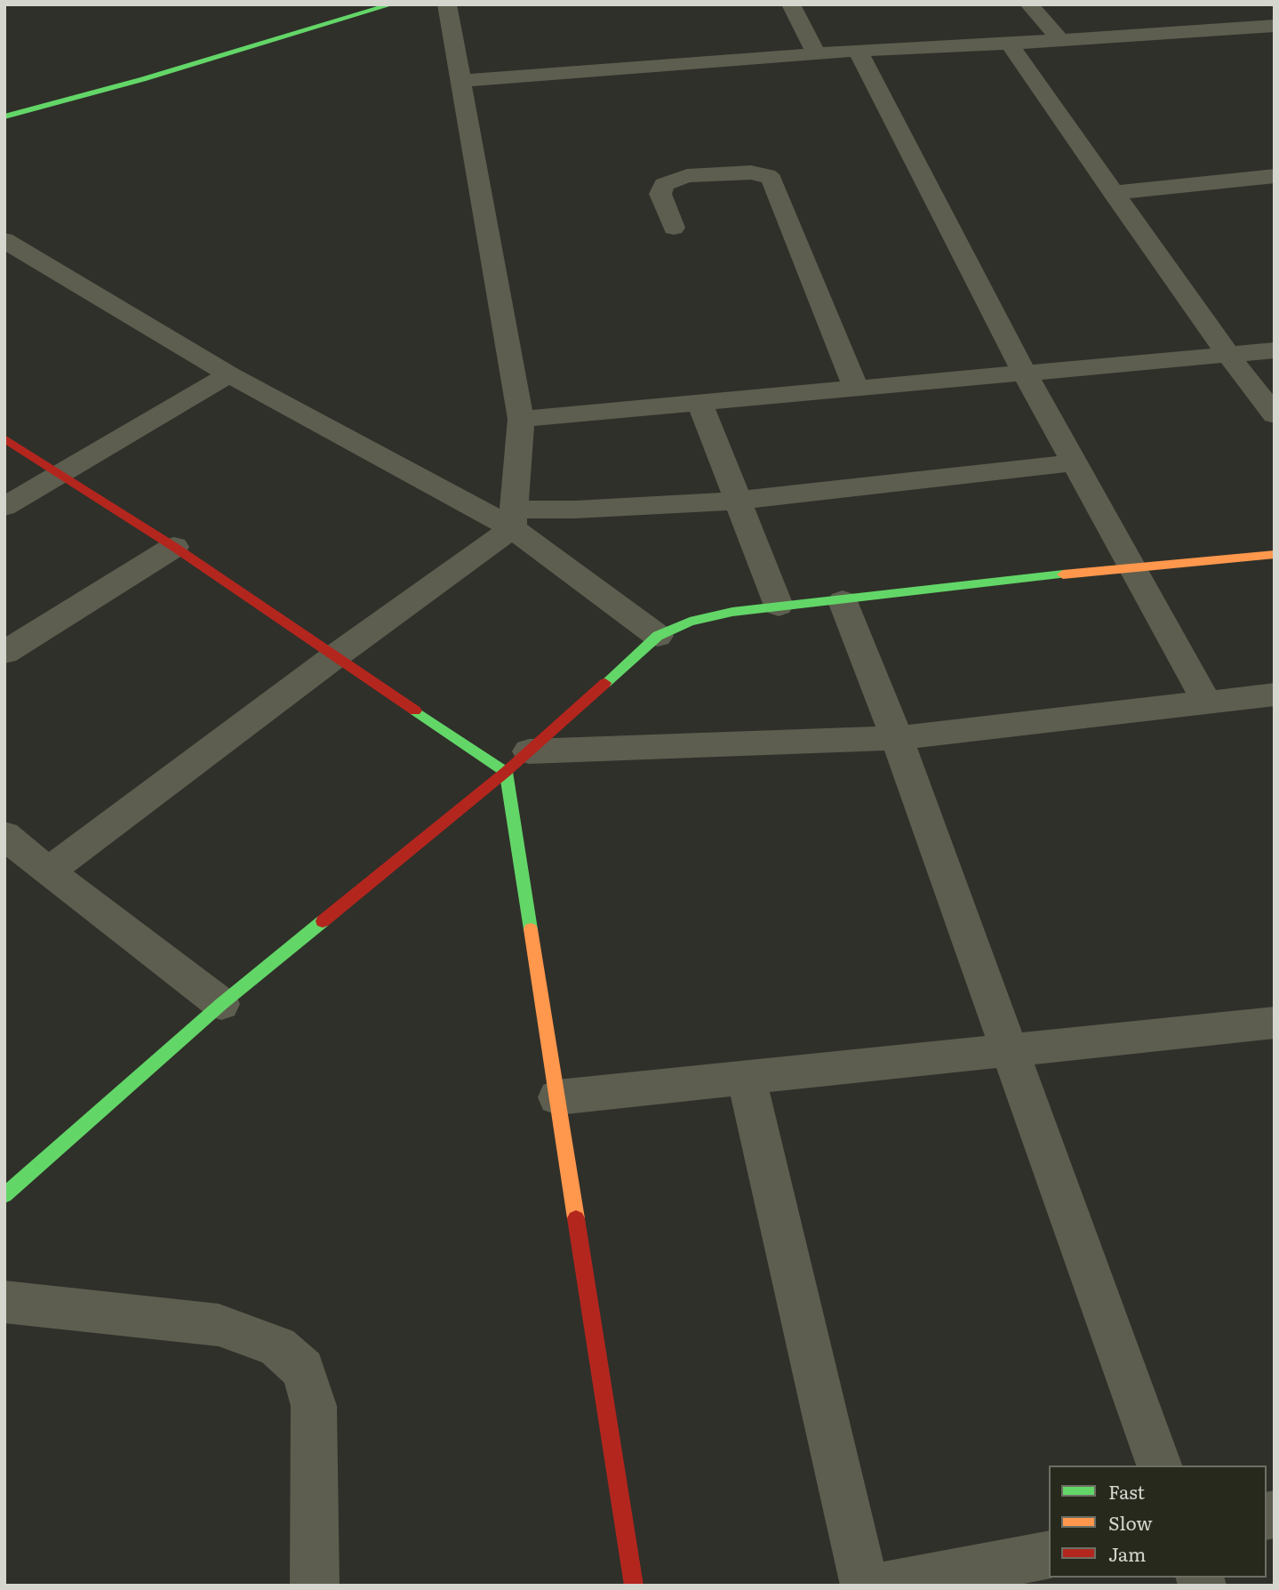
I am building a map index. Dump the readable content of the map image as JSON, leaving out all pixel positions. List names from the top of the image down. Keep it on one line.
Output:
{"legend":["Fast","Slow","Jam"]}
